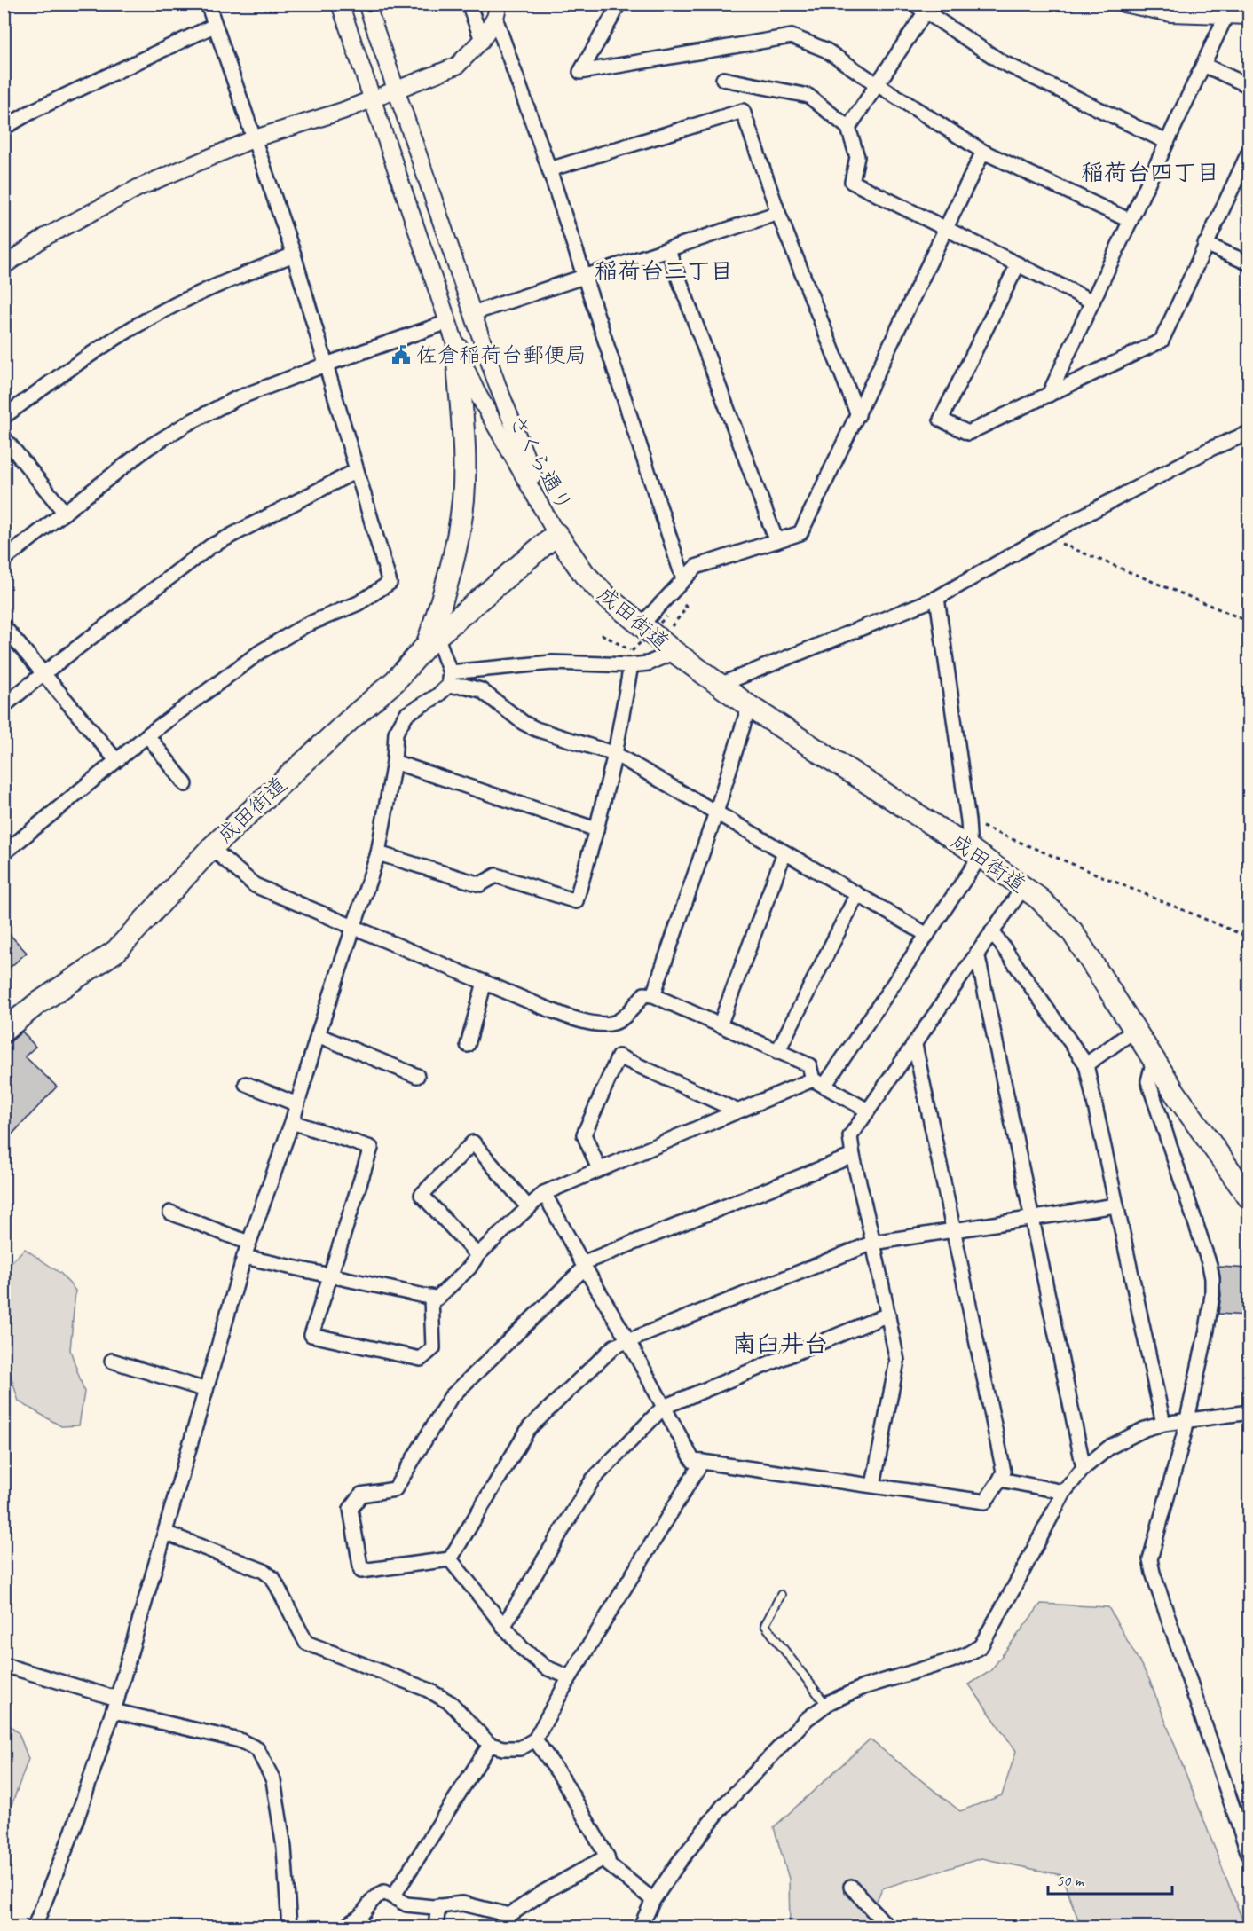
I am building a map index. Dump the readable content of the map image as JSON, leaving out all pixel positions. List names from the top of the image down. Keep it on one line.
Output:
{"streets":{"highway":["成田街道"],"street":["さくら通り"]},"crossings":[["さくら通り","成田街道"]],"districts":["稲荷台四丁目","稲荷台三丁目","南臼井台"],"places":{"public building":["佐倉稲荷台郵便局"]},"scale_bar":"50 m"}
